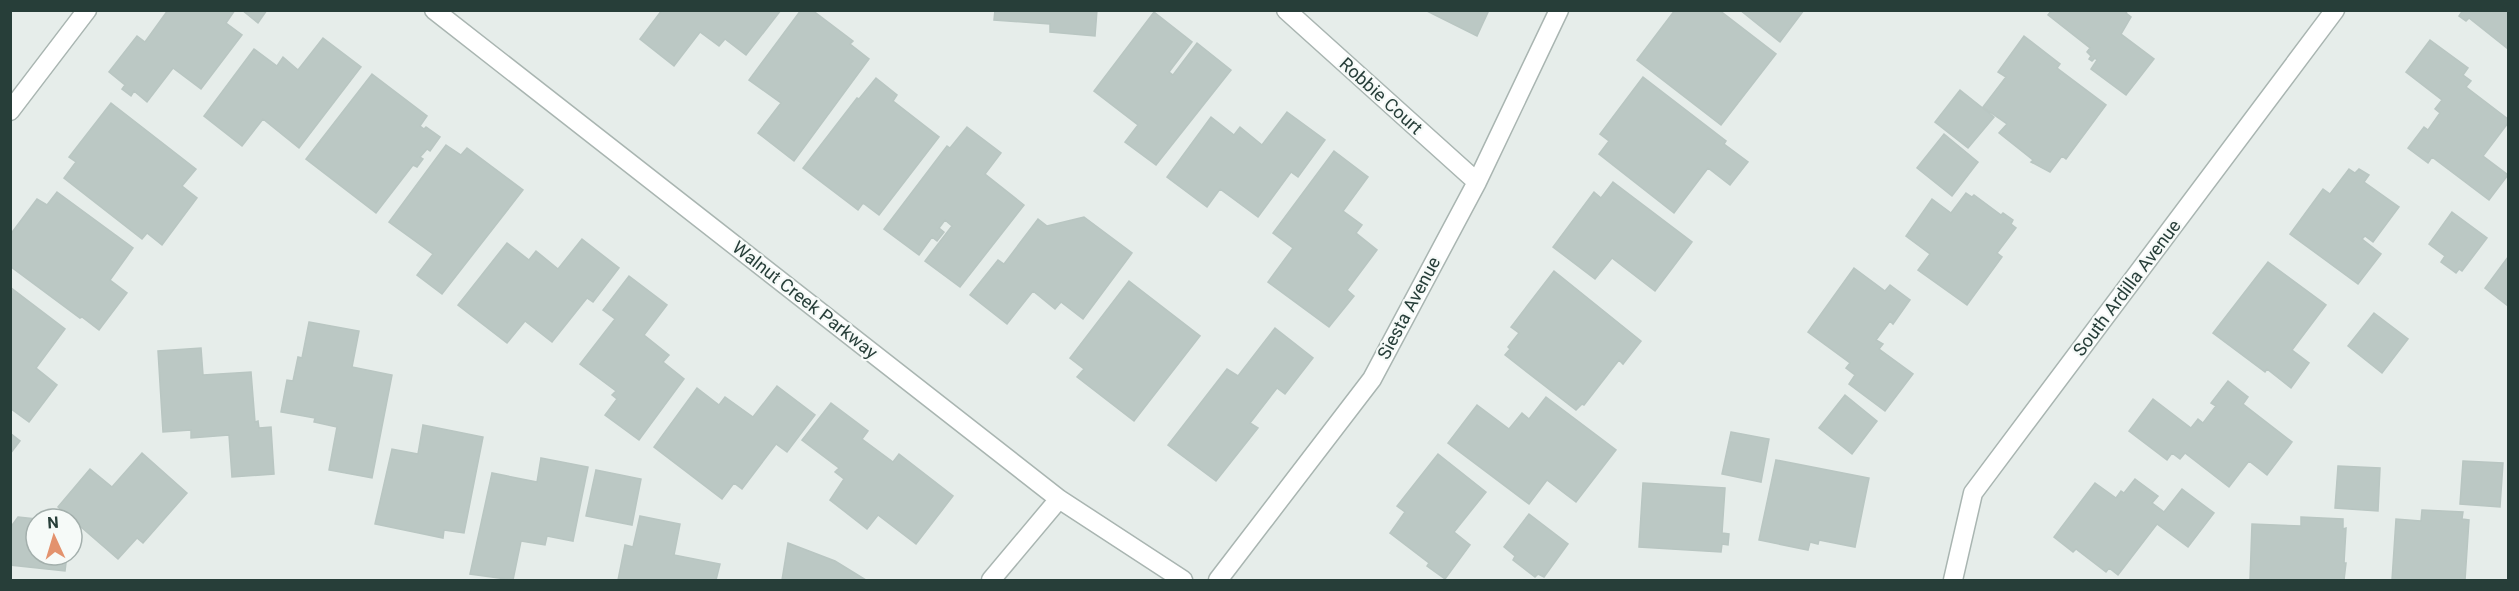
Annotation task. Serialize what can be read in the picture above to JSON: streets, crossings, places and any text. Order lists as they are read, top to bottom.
{
  "streets": {
    "street": [
      "Robbie Court",
      "South Ardilla Avenue",
      "Walnut Creek Parkway",
      "Siesta Avenue"
    ]
  },
  "crossings": [
    ["Robbie Court", "Siesta Avenue"]
  ],
  "north": "top"
}
